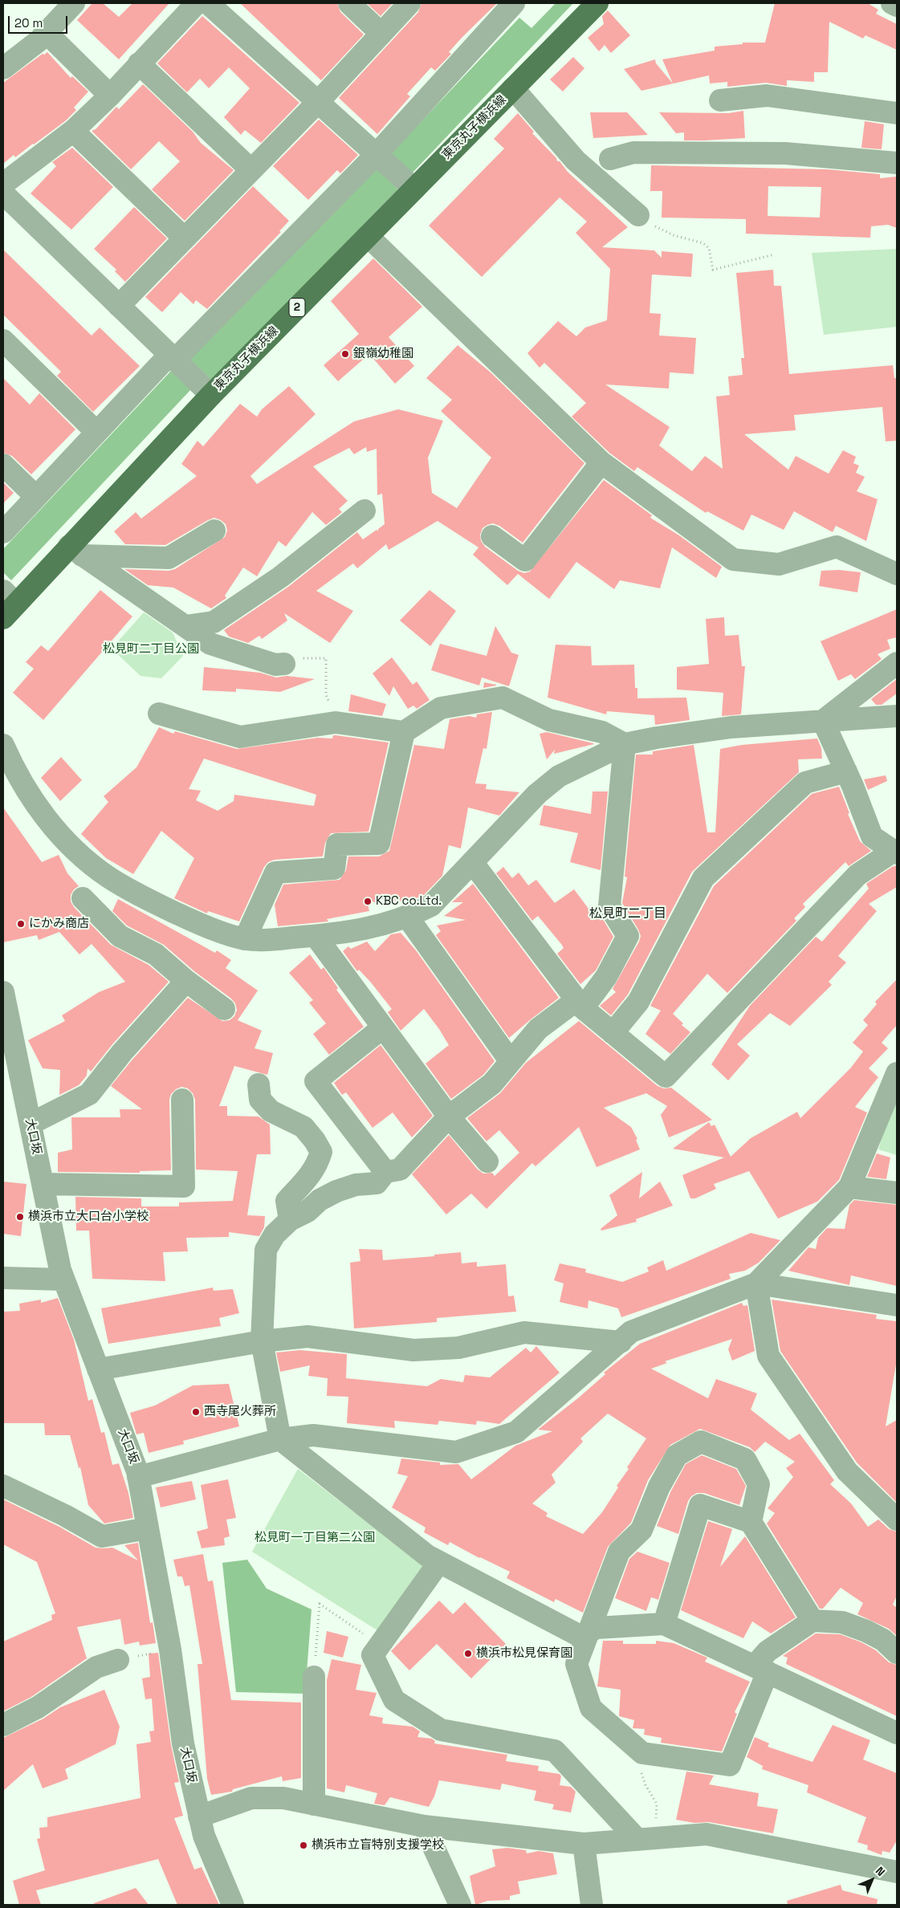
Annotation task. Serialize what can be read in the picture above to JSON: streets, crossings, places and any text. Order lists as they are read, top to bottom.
{
  "streets": {
    "main road": ["東京丸子横浜線", "2"],
    "street": ["大口坂"]
  },
  "districts": ["松見町二丁目"],
  "parks": ["松見町二丁目公園", "松見町一丁目第二公園"],
  "places": [
    "銀嶺幼稚園",
    "KBC co.Ltd.",
    "にかみ商店",
    "横浜市立大口台小学校",
    "西寺尾火葬所",
    "横浜市松見保育園",
    "横浜市立盲特別支援学校"
  ],
  "scale_bar": "20 m",
  "north": "top right"
}
